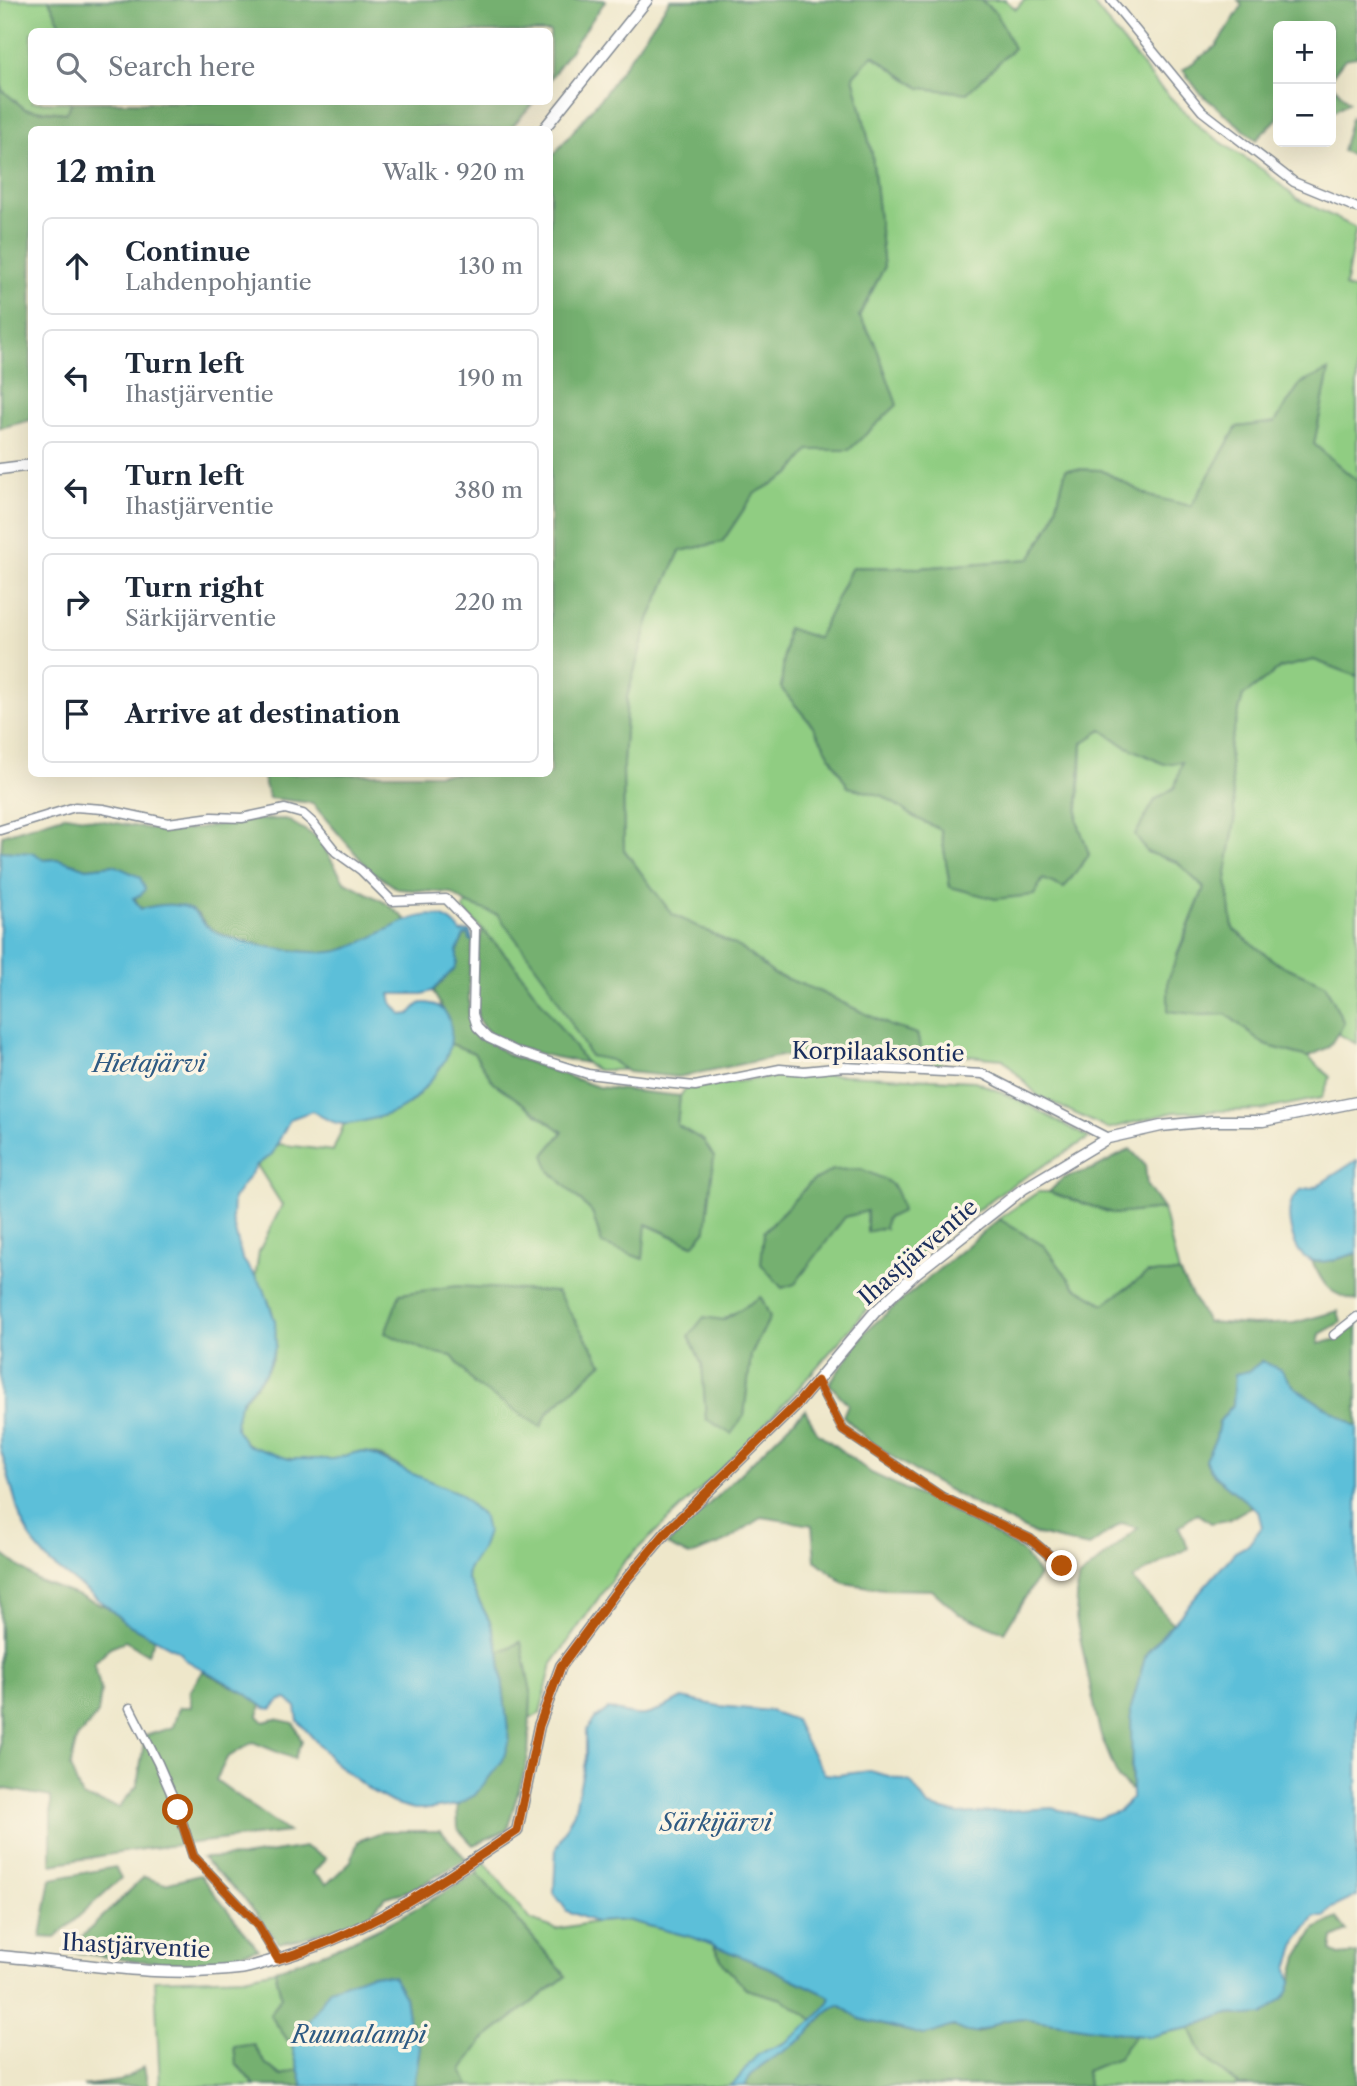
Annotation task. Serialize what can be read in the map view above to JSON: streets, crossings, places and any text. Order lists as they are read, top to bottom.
{
  "streets": {
    "street": ["Korpilaaksontie", "Ihastjärventie"]
  },
  "crossings": [
    ["Korpilaaksontie", "Ihastjärventie"]
  ],
  "water": ["Hietajärvi", "Särkijärvi", "Ruunalampi"],
  "page": {
    "map_buttons": ["+", "−"],
    "search": "Search here",
    "heading": ["12 min", "Walk · 920 m"],
    "list": [
      ["Continue", "Lahdenpohjantie", "130 m"],
      ["Turn left", "Ihastjärventie", "190 m"],
      ["Turn left", "Ihastjärventie", "380 m"],
      ["Turn right", "Särkijärventie", "220 m"],
      "Arrive at destination"
    ]
  }
}
